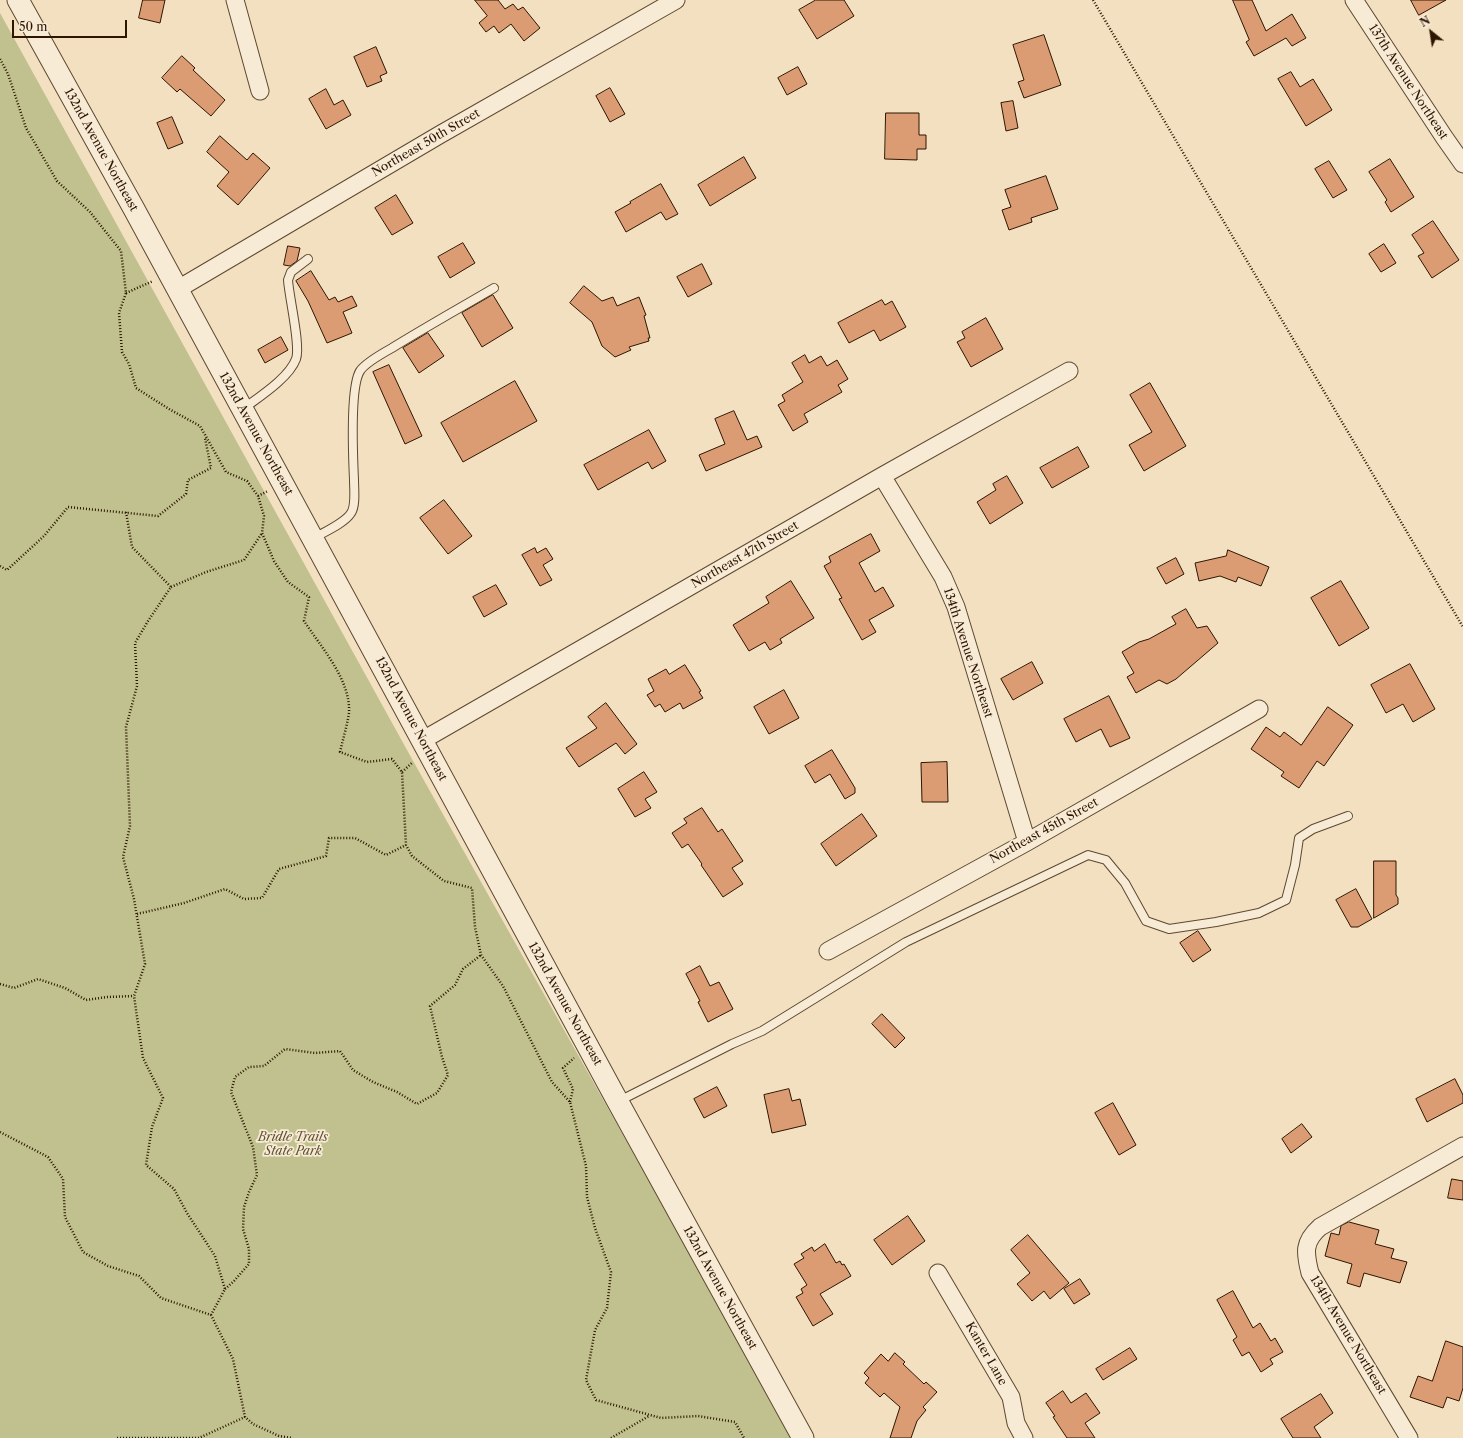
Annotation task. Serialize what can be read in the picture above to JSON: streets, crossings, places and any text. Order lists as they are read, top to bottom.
{
  "streets": {
    "street": [
      "137th Avenue Northeast",
      "Northeast 50th Street",
      "132nd Avenue Northeast",
      "Northeast 47th Street",
      "134th Avenue Northeast",
      "Northeast 45th Street",
      "Kanter Lane"
    ]
  },
  "crossings": [
    ["Northeast 50th Street", "132nd Avenue Northeast"],
    ["132nd Avenue Northeast", "Northeast 47th Street"],
    ["Northeast 47th Street", "134th Avenue Northeast"],
    ["134th Avenue Northeast", "Northeast 45th Street"]
  ],
  "parks": ["Bridle Trails State Park"],
  "scale_bar": "50 m",
  "north": "top left"
}
